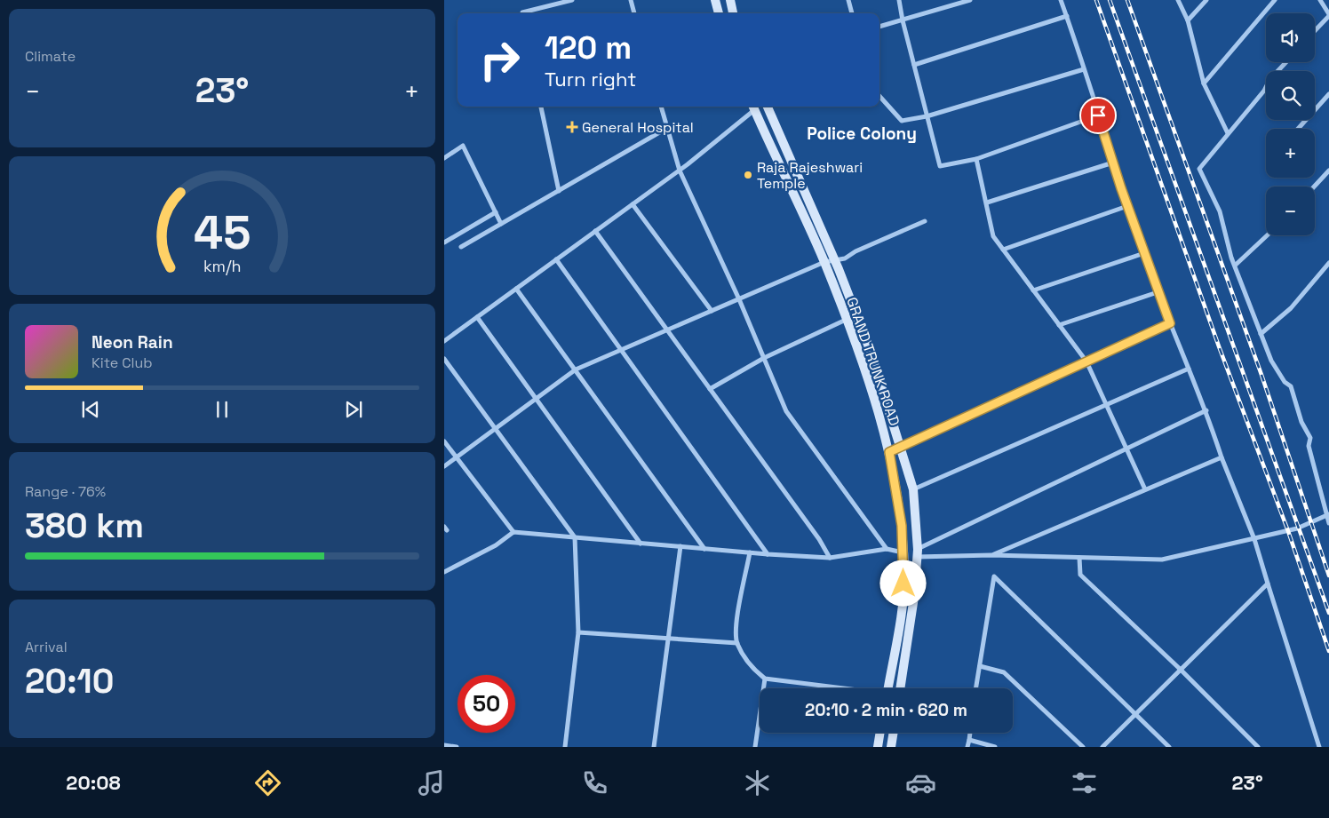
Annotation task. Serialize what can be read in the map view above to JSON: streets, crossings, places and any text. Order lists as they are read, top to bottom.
{
  "streets": {
    "main road": ["GRAND TRUNK ROAD"]
  },
  "districts": ["Police Colony"],
  "places": {
    "health": ["General Hospital"],
    "other": ["Raja Rajeshwari Temple"]
  },
  "page": {
    "tile": [
      "Climate",
      ["Range · 76%", "380 km"],
      ["Arrival", "20:10"]
    ],
    "map_buttons": ["+", "−"],
    "turn": ["120 m", "Turn right"],
    "heat": ["−", "23°", "+"],
    "song": ["Neon Rain", "Kite Club"],
    "limit": "50",
    "trip": "20:10 · 2 min · 620 m",
    "tabs": ["20:08", "23°"],
    "gauge": ["45", "km/h"]
  }
}
